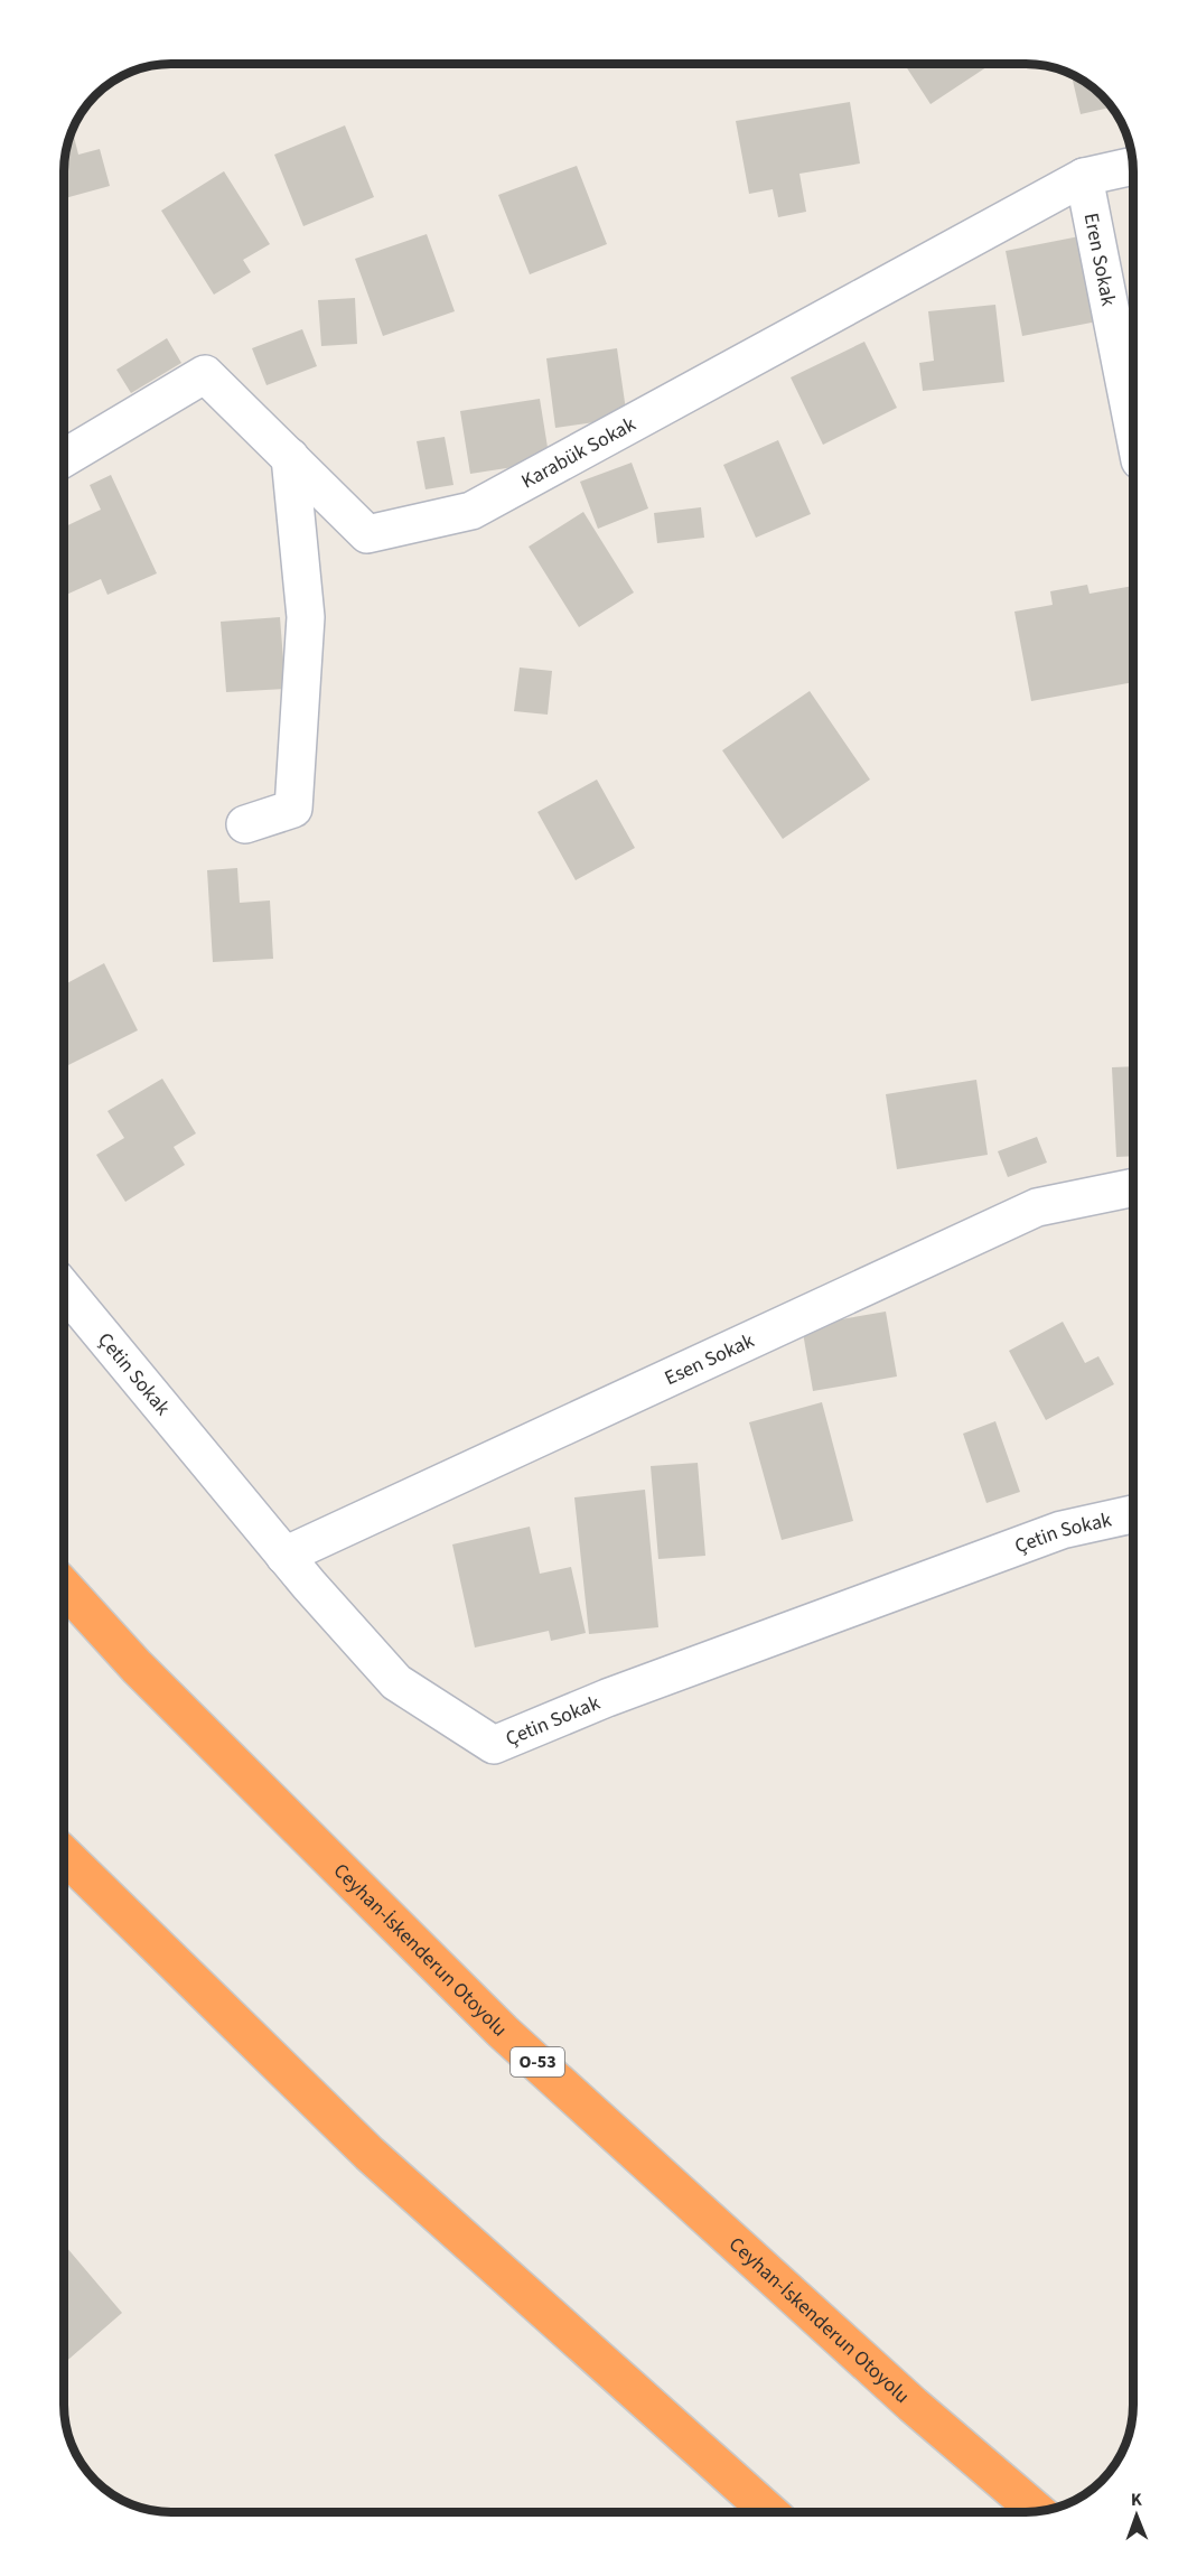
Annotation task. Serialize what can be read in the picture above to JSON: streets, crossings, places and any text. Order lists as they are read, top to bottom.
{
  "streets": {
    "highway": ["Ceyhan-İskenderun Otoyolu", "O-53"],
    "street": [
      "Eren Sokak",
      "Karabük Sokak",
      "Esen Sokak",
      "Çetin Sokak"
    ]
  },
  "crossings": [
    ["Eren Sokak", "Karabük Sokak"],
    ["Esen Sokak", "Çetin Sokak"]
  ],
  "north": "top"
}
